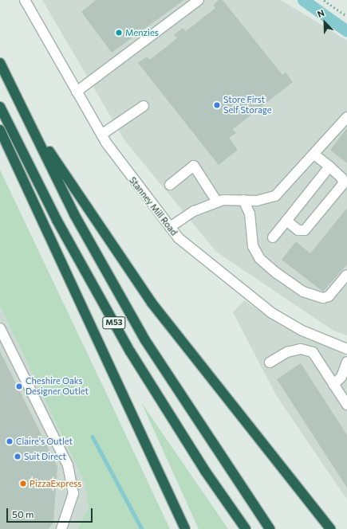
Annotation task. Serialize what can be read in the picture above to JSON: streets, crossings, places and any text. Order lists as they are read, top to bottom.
{
  "streets": {
    "highway": ["M53"],
    "street": ["Stanney Mill Road"]
  },
  "places": [
    "Menzies",
    "Store First Self Storage",
    "Cheshire Oaks Designer Outlet",
    "Claire's Outlet",
    "Suit Direct",
    "PizzaExpress"
  ],
  "scale_bar": "50 m",
  "north": "top left"
}
